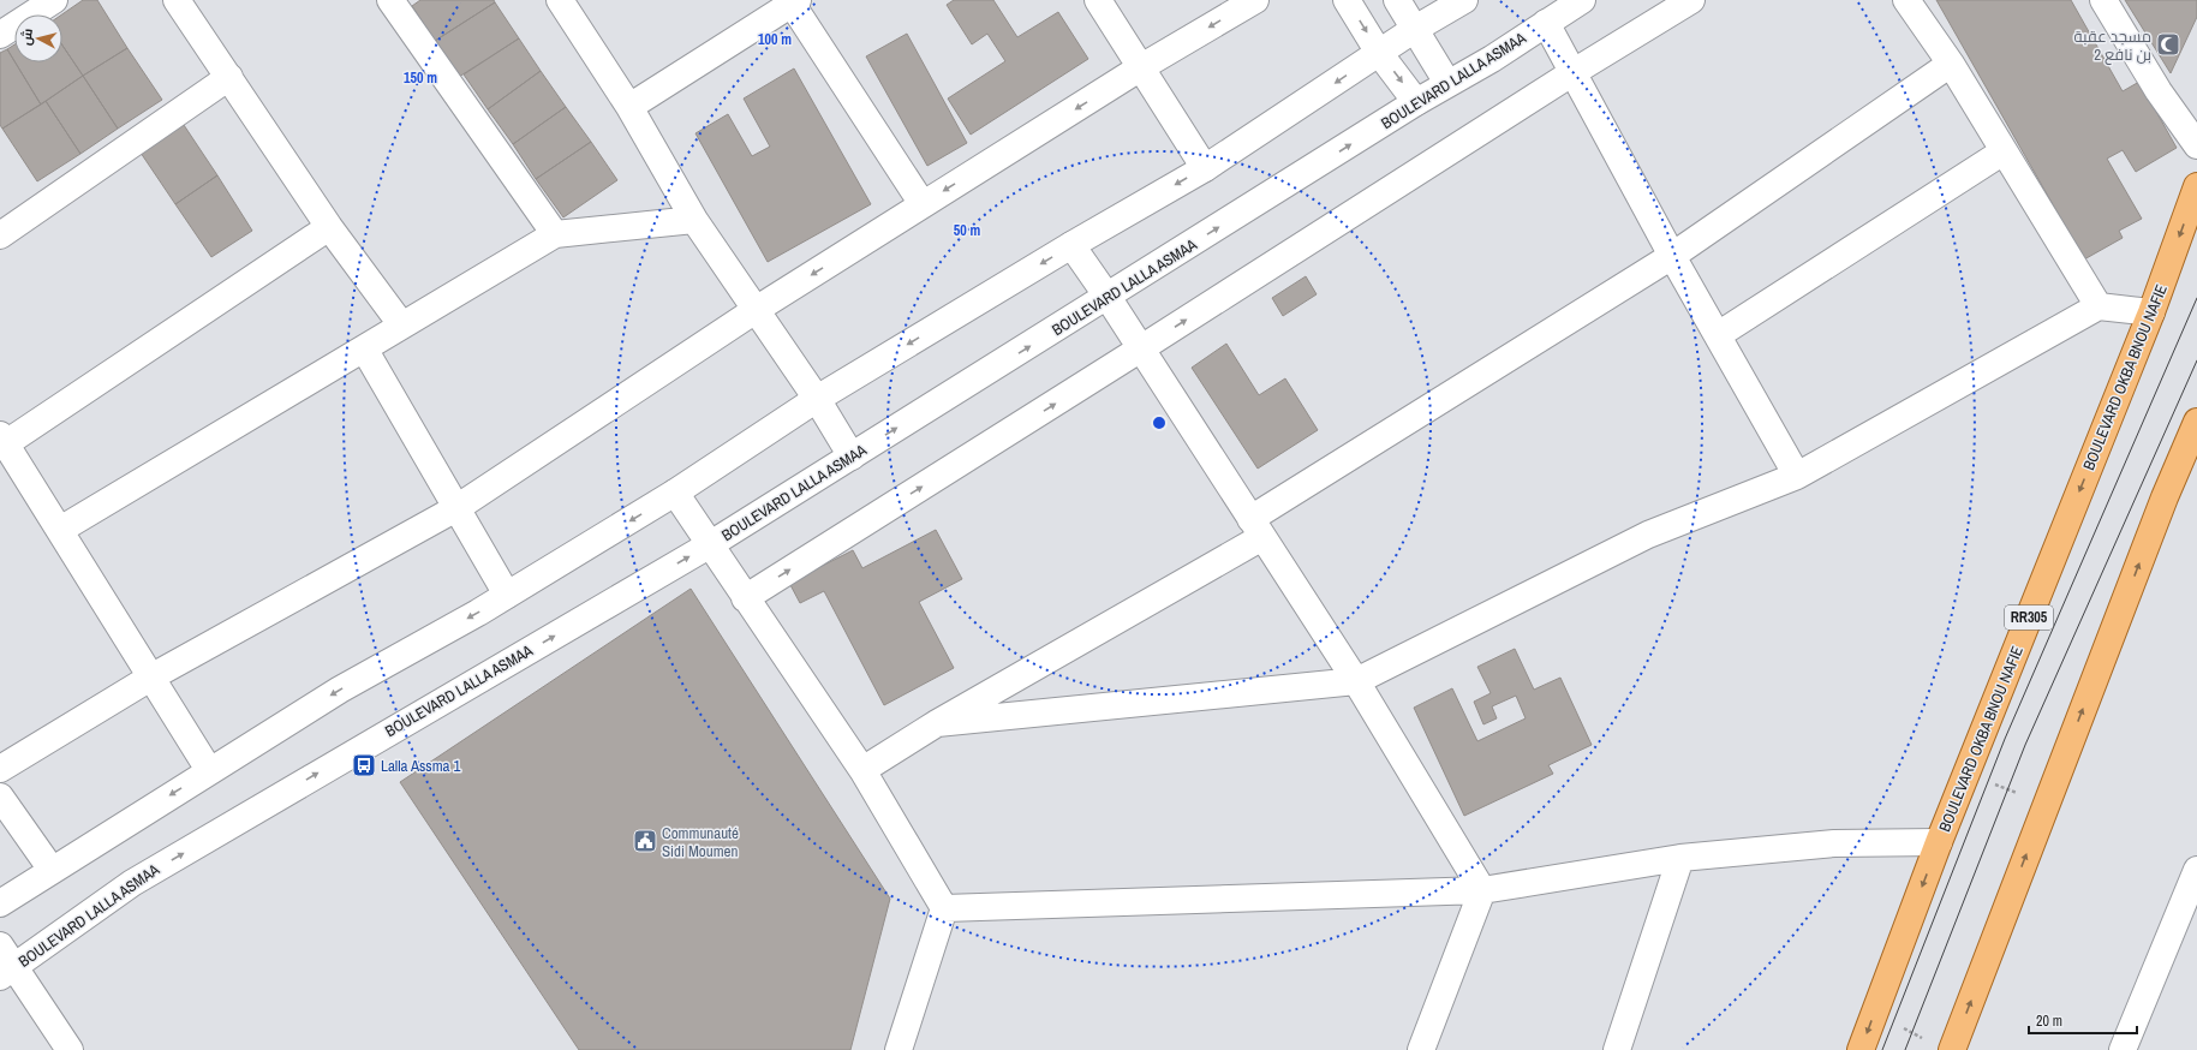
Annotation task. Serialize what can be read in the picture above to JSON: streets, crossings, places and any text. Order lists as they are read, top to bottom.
{
  "streets": {
    "main road": ["BOULEVARD OKBA BNOU NAFIE", "RR305"],
    "street": ["BOULEVARD LALLA ASMAA"]
  },
  "places": {
    "mosque": ["مسجد عقبة بن نافع 2"],
    "bus stop": ["Lalla Assma 1"],
    "public building": ["Communauté Sidi Moumen"]
  },
  "scale_bar": "20 m",
  "north": "left",
  "rings": ["100 m", "150 m", "50 m"]
}
